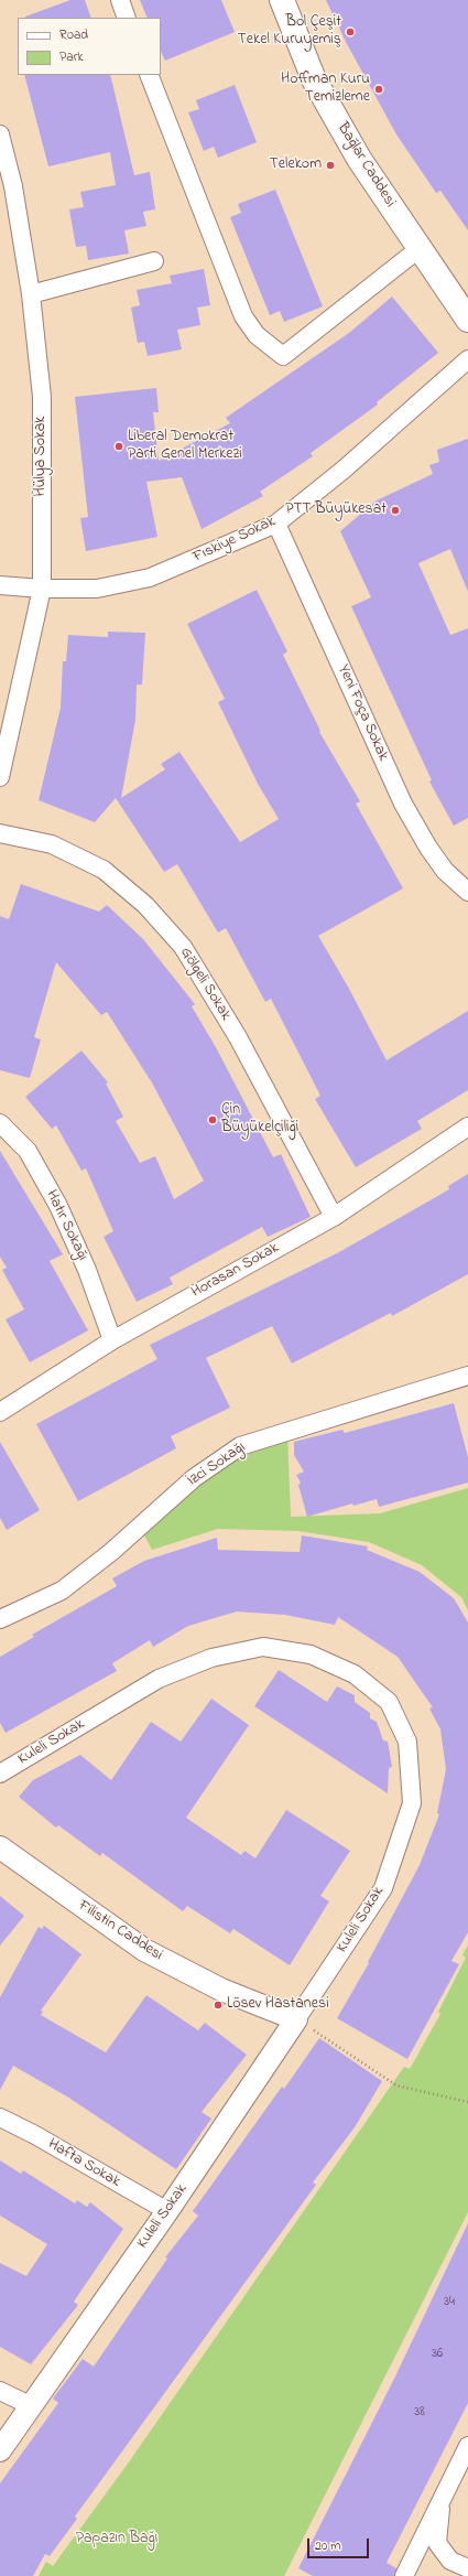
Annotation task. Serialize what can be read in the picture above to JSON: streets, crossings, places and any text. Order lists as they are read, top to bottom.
{
  "streets": {
    "main road": ["Bağlar Caddesi"],
    "street": [
      "Hülya Sokak",
      "Fıskiye Sokak",
      "Yeni Foça Sokak",
      "Gölgeli Sokak",
      "Hatır Sokağı",
      "Horasan Sokak",
      "İzci Sokağı",
      "Kuleli Sokak",
      "Filistin Caddesi",
      "Hafta Sokak"
    ]
  },
  "crossings": [
    ["Hülya Sokak", "Fıskiye Sokak"],
    ["Fıskiye Sokak", "Yeni Foça Sokak"],
    ["Gölgeli Sokak", "Horasan Sokak"],
    ["Hatır Sokağı", "Horasan Sokak"],
    ["Kuleli Sokak", "Filistin Caddesi"],
    ["Kuleli Sokak", "Hafta Sokak"]
  ],
  "parks": ["Papazın Bağı"],
  "places": [
    "Bol Çeşit Tekel Kuruyemiş",
    "Hoffman Kuru Temizleme",
    "Telekom",
    "Liberal Demokrat Parti Genel Merkezi",
    "PTT Büyükesat",
    "Çin Büyükelçiliği",
    "Lösev Hastanesi"
  ],
  "house_numbers": ["34", "36", "38"],
  "legend": ["Road", "Park"],
  "scale_bar": "20 m"
}
